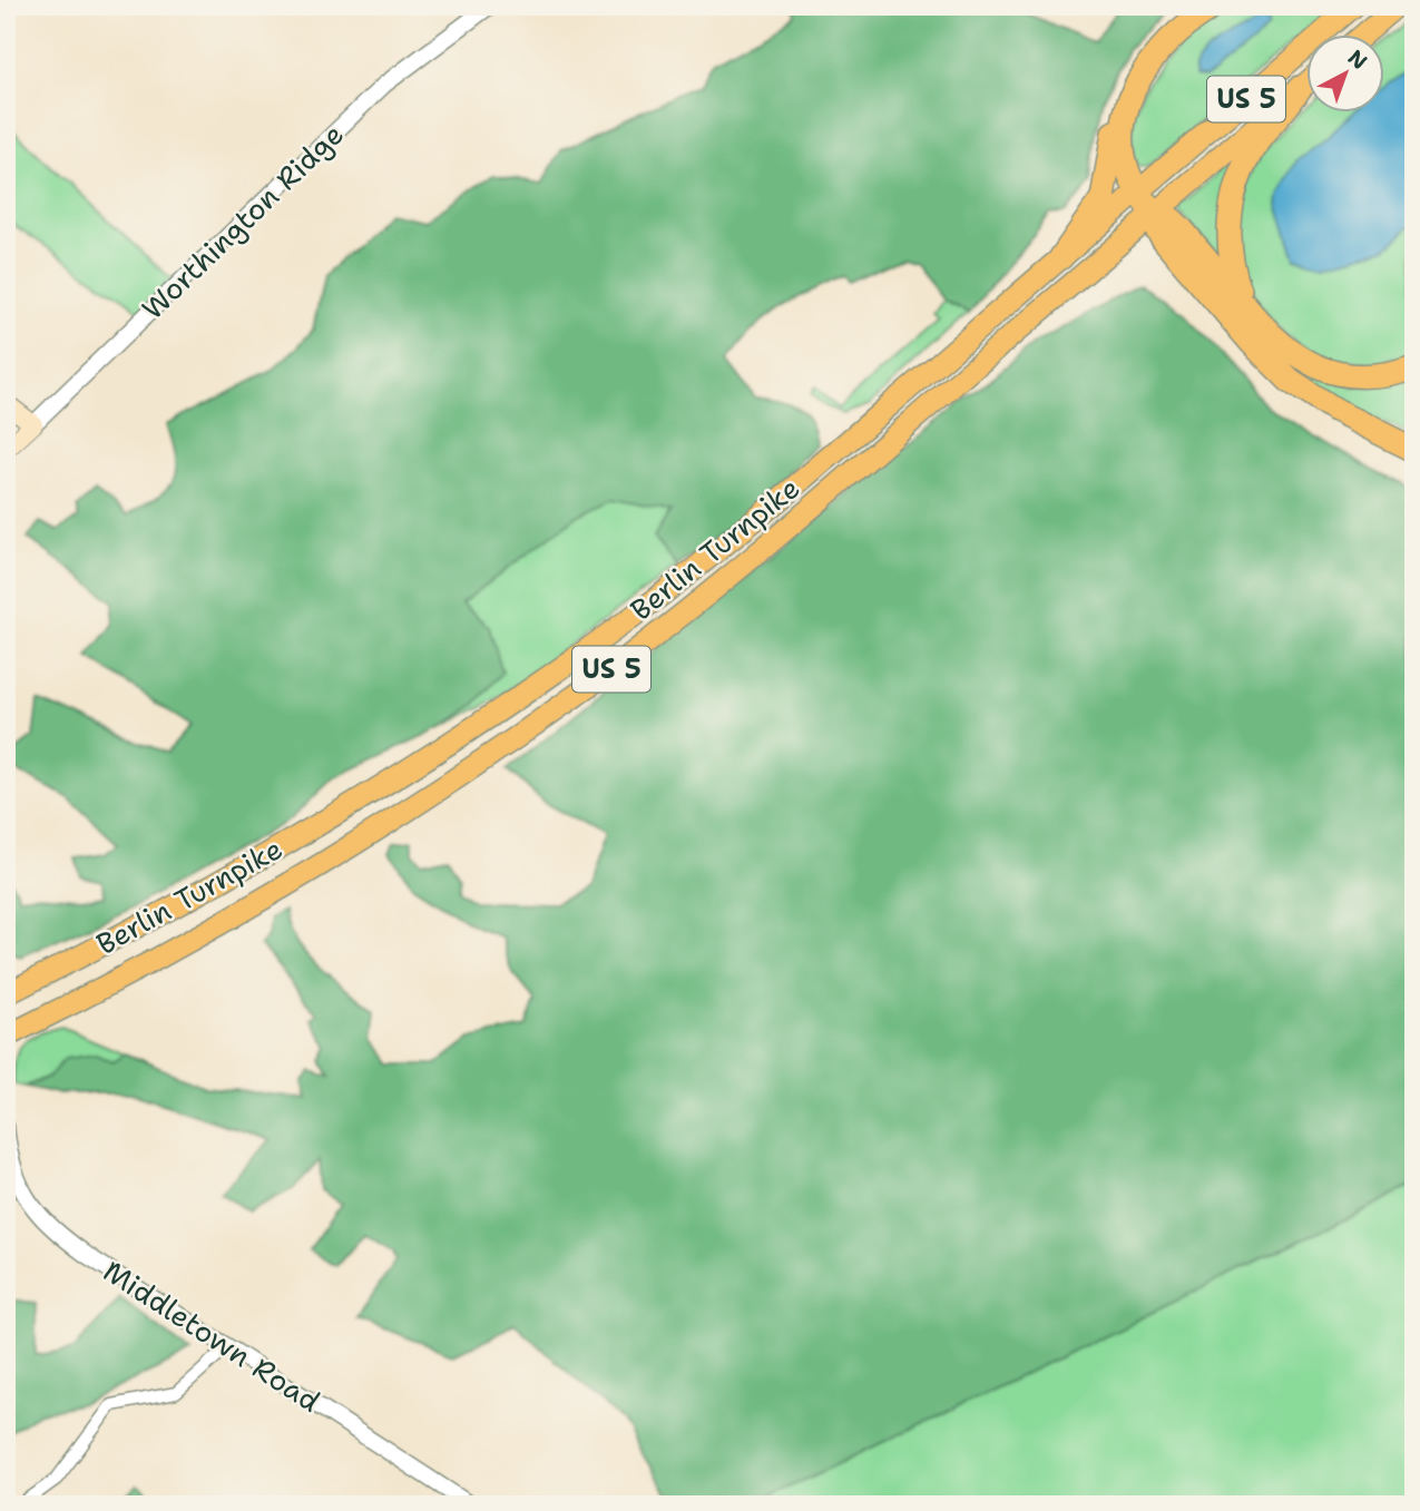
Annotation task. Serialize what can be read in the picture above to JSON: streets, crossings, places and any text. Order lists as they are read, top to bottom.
{
  "streets": {
    "highway": ["US 5", "Berlin Turnpike"],
    "main road": ["Worthington Ridge"],
    "street": ["Middletown Road"]
  },
  "north": "top right"
}
